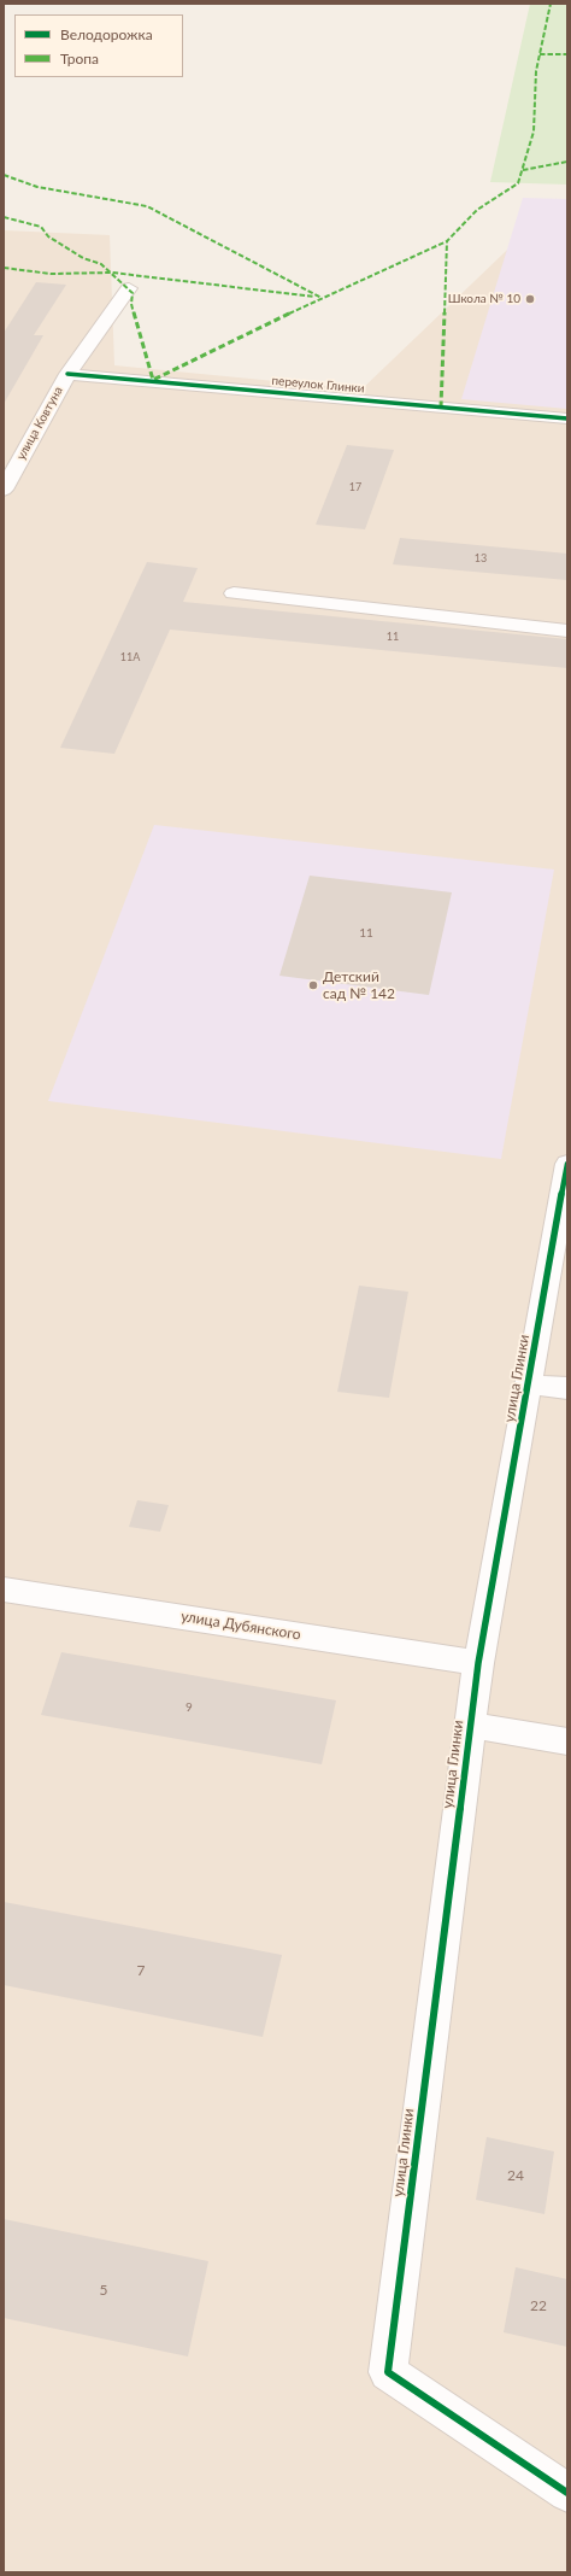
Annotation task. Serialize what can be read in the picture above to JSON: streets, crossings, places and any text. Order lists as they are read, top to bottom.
{
  "streets": {
    "street": [
      "переулок Глинки",
      "улица Ковтуна",
      "улица Глинки",
      "улица Дубянского"
    ]
  },
  "crossings": [
    ["переулок Глинки", "улица Ковтуна"],
    ["улица Глинки", "улица Дубянского"]
  ],
  "places": ["Школа № 10", "Детский сад № 142"],
  "house_numbers": [
    "17",
    "13",
    "11",
    "11А",
    "11",
    "9",
    "7",
    "24",
    "5",
    "22"
  ],
  "legend": ["Велодорожка", "Тропа"]
}
